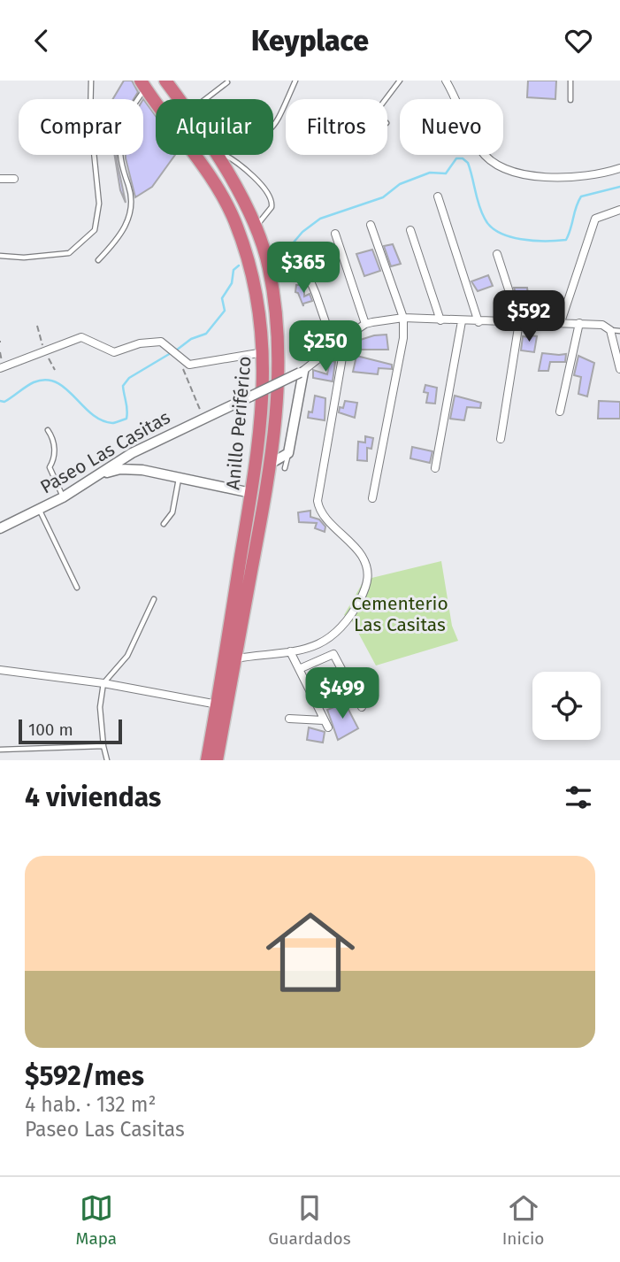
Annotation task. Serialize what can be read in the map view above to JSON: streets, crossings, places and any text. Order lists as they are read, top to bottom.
{
  "streets": {
    "highway": ["Anillo Periférico"],
    "street": ["Paseo Las Casitas"]
  },
  "parks": ["Cementerio Las Casitas"],
  "scale_bar": "100 m",
  "page": {
    "header": "Keyplace",
    "chip": [
      "Comprar",
      "Alquilar",
      "Filtros",
      "Nuevo"
    ],
    "price": [
      "$365",
      "$592",
      "$250",
      "$499"
    ],
    "scale": "100 m",
    "heading": "4 viviendas",
    "list": [
      {
        "name": "$592/mes",
        "note": "4 hab. · 132 m² · Paseo Las Casitas"
      }
    ],
    "tabs": ["Mapa", "Guardados", "Inicio"]
  }
}
